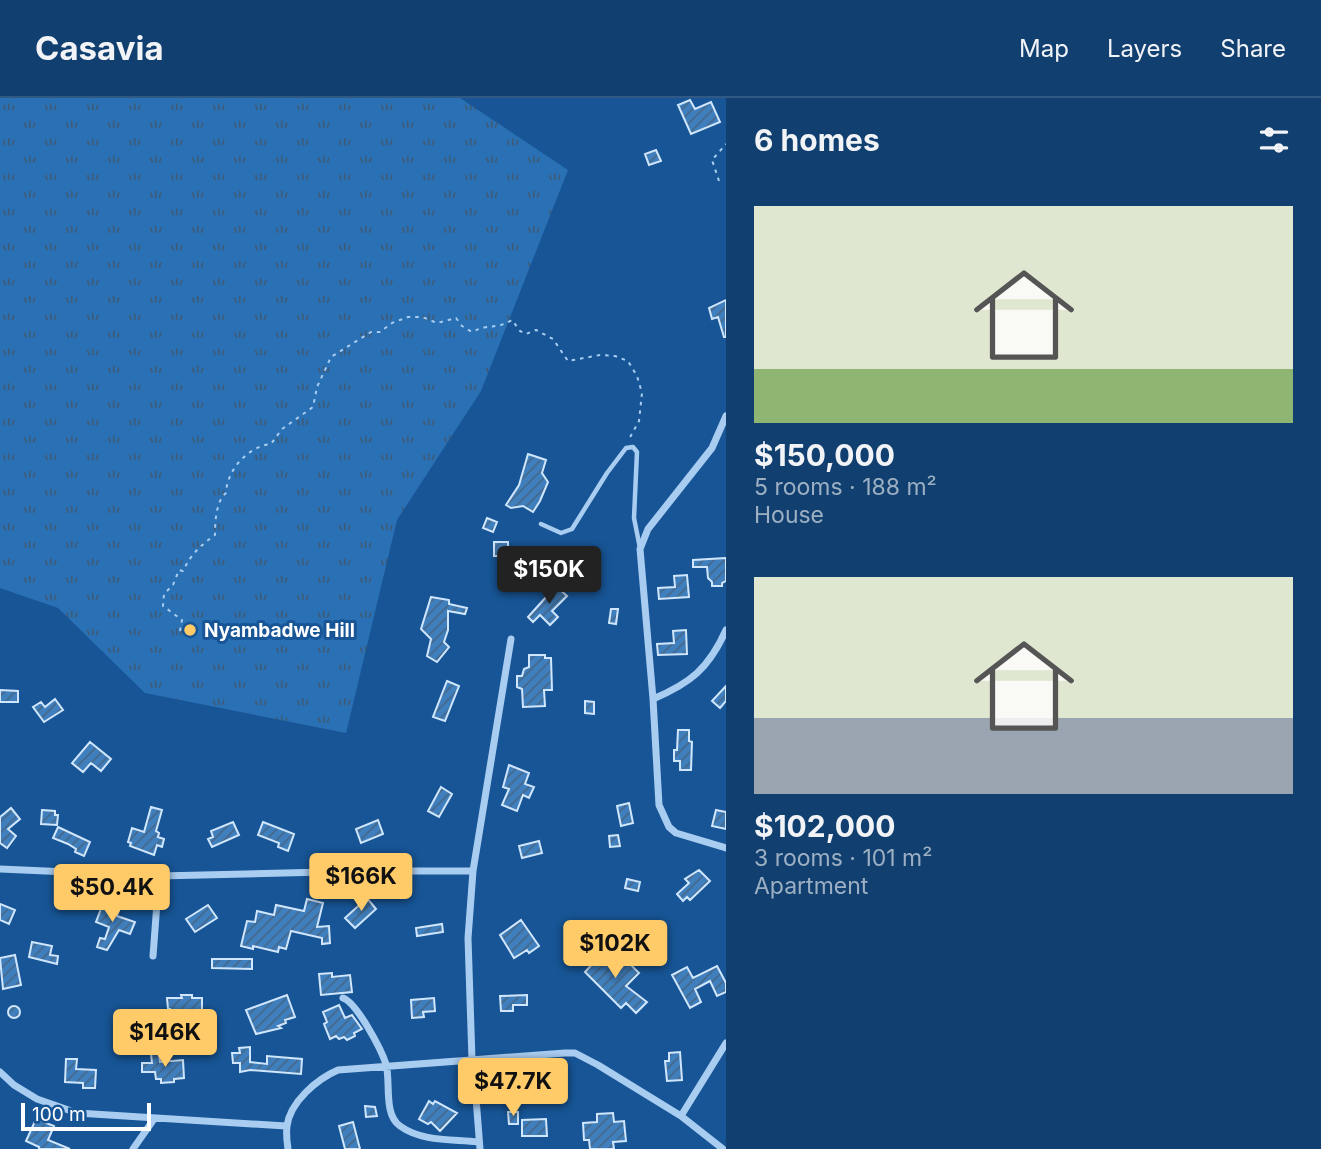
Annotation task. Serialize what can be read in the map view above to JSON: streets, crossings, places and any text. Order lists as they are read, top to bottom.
{
  "places": ["Nyambadwe Hill"],
  "scale_bar": "100 m",
  "page": {
    "header": "Casavia",
    "nav": ["Map", "Layers", "Share"],
    "heading": "6 homes",
    "list": [
      {
        "name": "$150,000",
        "note": "5 rooms · 188 m² · House"
      },
      {
        "name": "$102,000",
        "note": "3 rooms · 101 m² · Apartment"
      }
    ],
    "price": [
      "$150K",
      "$166K",
      "$50.4K",
      "$102K",
      "$146K",
      "$47.7K"
    ],
    "scale": "100 m"
  }
}
